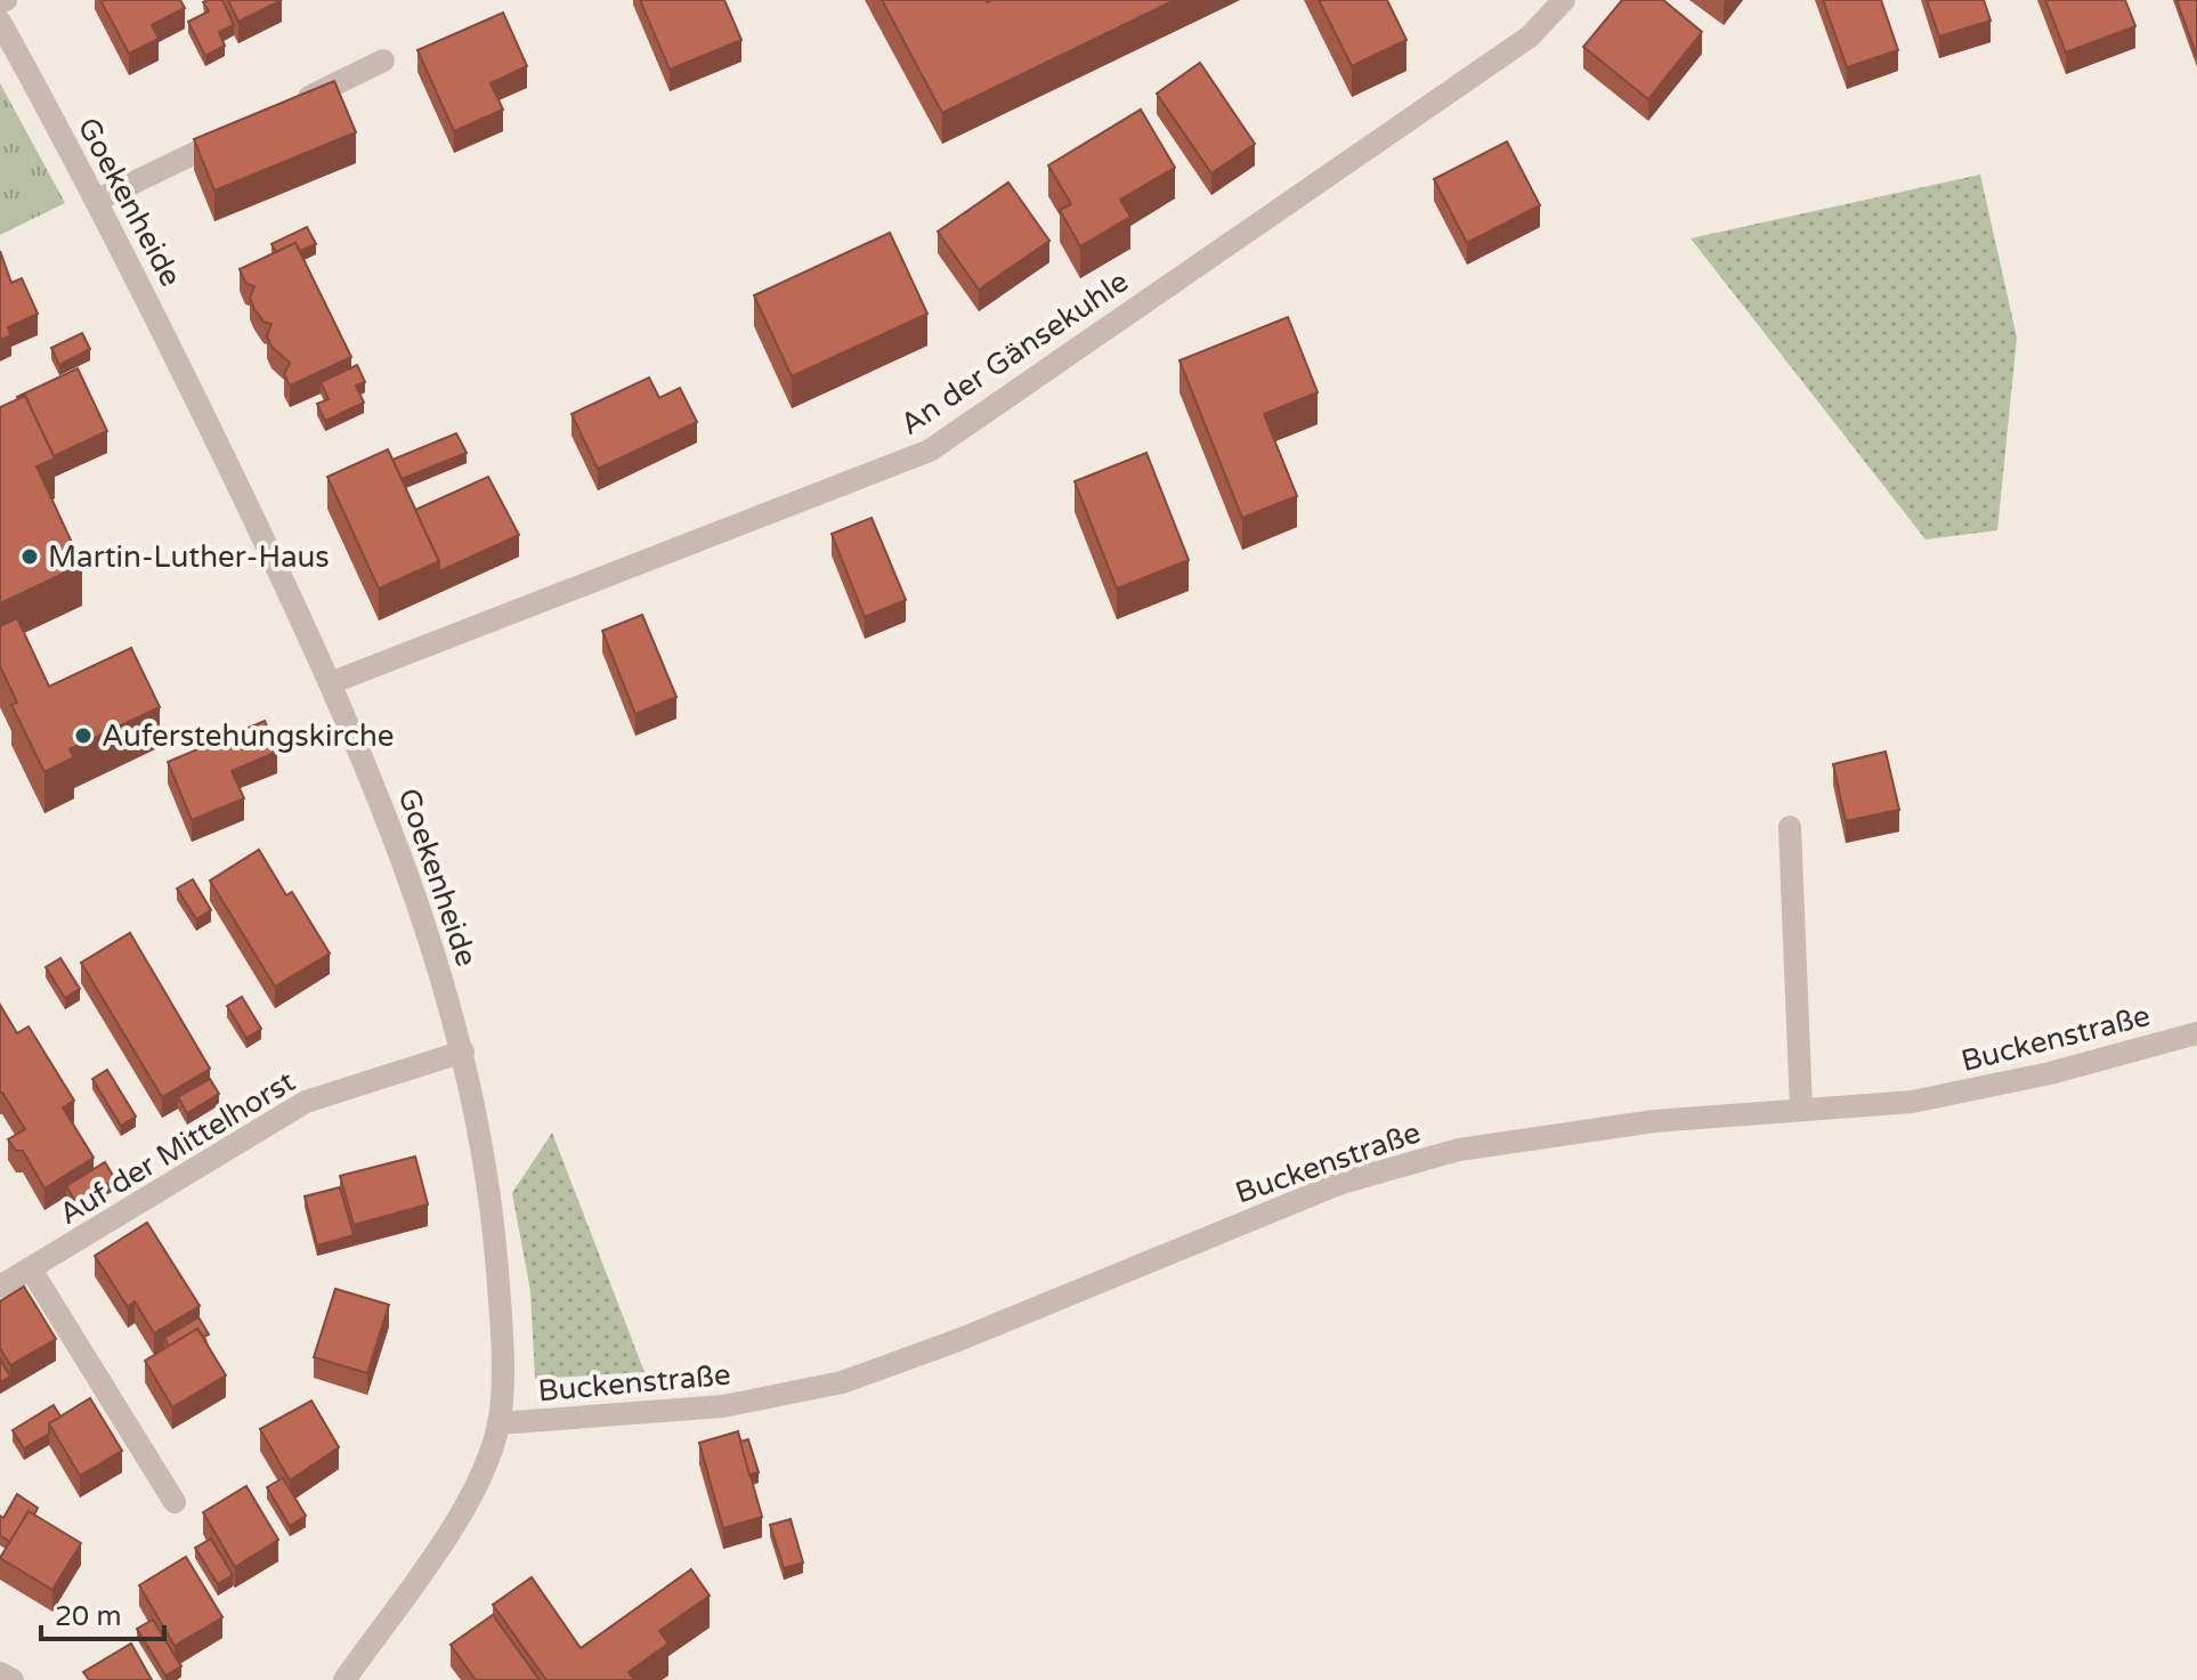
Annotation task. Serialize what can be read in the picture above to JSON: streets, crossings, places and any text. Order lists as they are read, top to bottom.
{
  "streets": {
    "street": [
      "Goekenheide",
      "An der Gänsekuhle",
      "Buckenstraße",
      "Auf der Mittelhorst"
    ]
  },
  "crossings": [
    ["Goekenheide", "An der Gänsekuhle"],
    ["Goekenheide", "Buckenstraße"],
    ["Goekenheide", "Auf der Mittelhorst"]
  ],
  "places": ["Martin-Luther-Haus", "Auferstehungskirche"],
  "scale_bar": "20 m"
}
